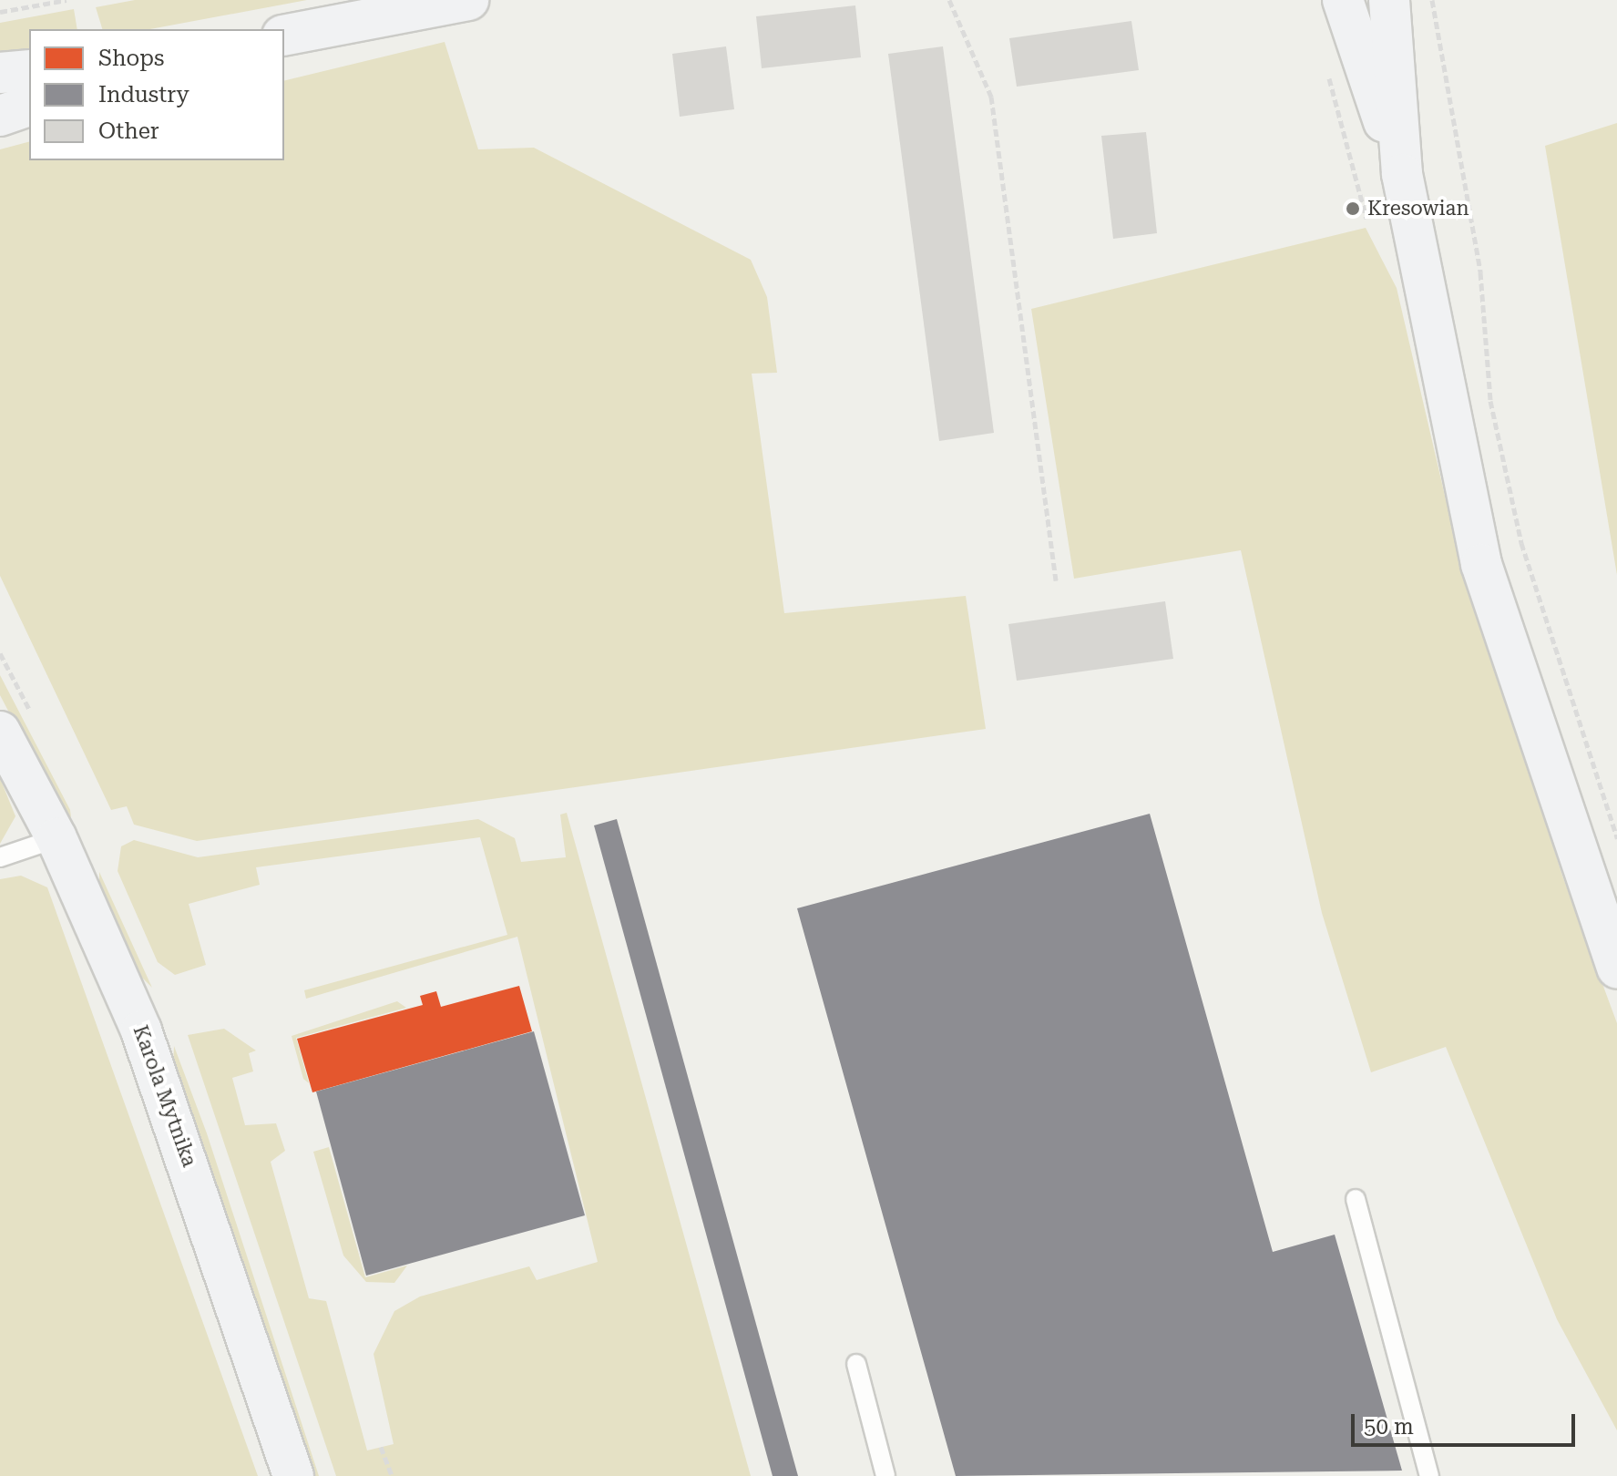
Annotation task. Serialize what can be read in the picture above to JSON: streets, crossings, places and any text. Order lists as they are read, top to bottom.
{
  "streets": {
    "main road": ["Karola Mytnika"]
  },
  "places": ["Kresowian"],
  "legend": ["Shops", "Industry", "Other"],
  "scale_bar": "50 m"
}
